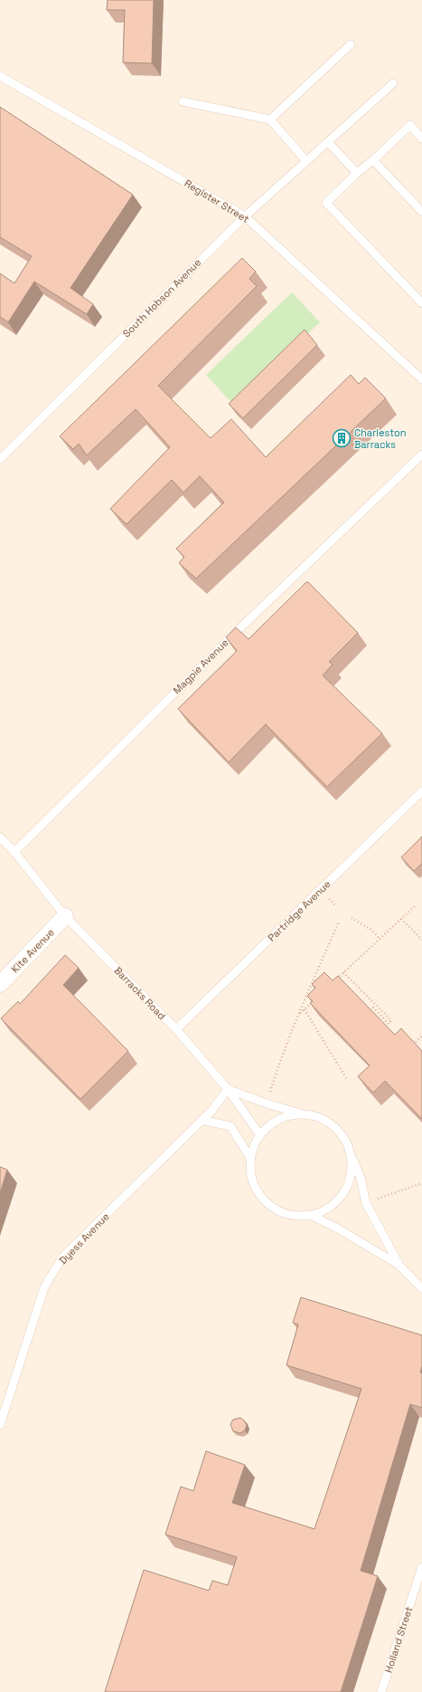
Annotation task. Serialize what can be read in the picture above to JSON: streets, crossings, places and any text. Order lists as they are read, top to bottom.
{
  "streets": {
    "street": ["Kite Avenue"],
    "lane": [
      "Register Street",
      "South Hobson Avenue",
      "Magpie Avenue",
      "Partridge Avenue",
      "Barracks Road",
      "Dyess Avenue",
      "Holland Street"
    ]
  },
  "crossings": [
    ["Register Street", "South Hobson Avenue"],
    ["Magpie Avenue", "Barracks Road"],
    ["Partridge Avenue", "Barracks Road"],
    ["Kite Avenue", "Barracks Road"],
    ["Barracks Road", "Dyess Avenue"]
  ],
  "places": {
    "building": ["Charleston Barracks"]
  }
}
